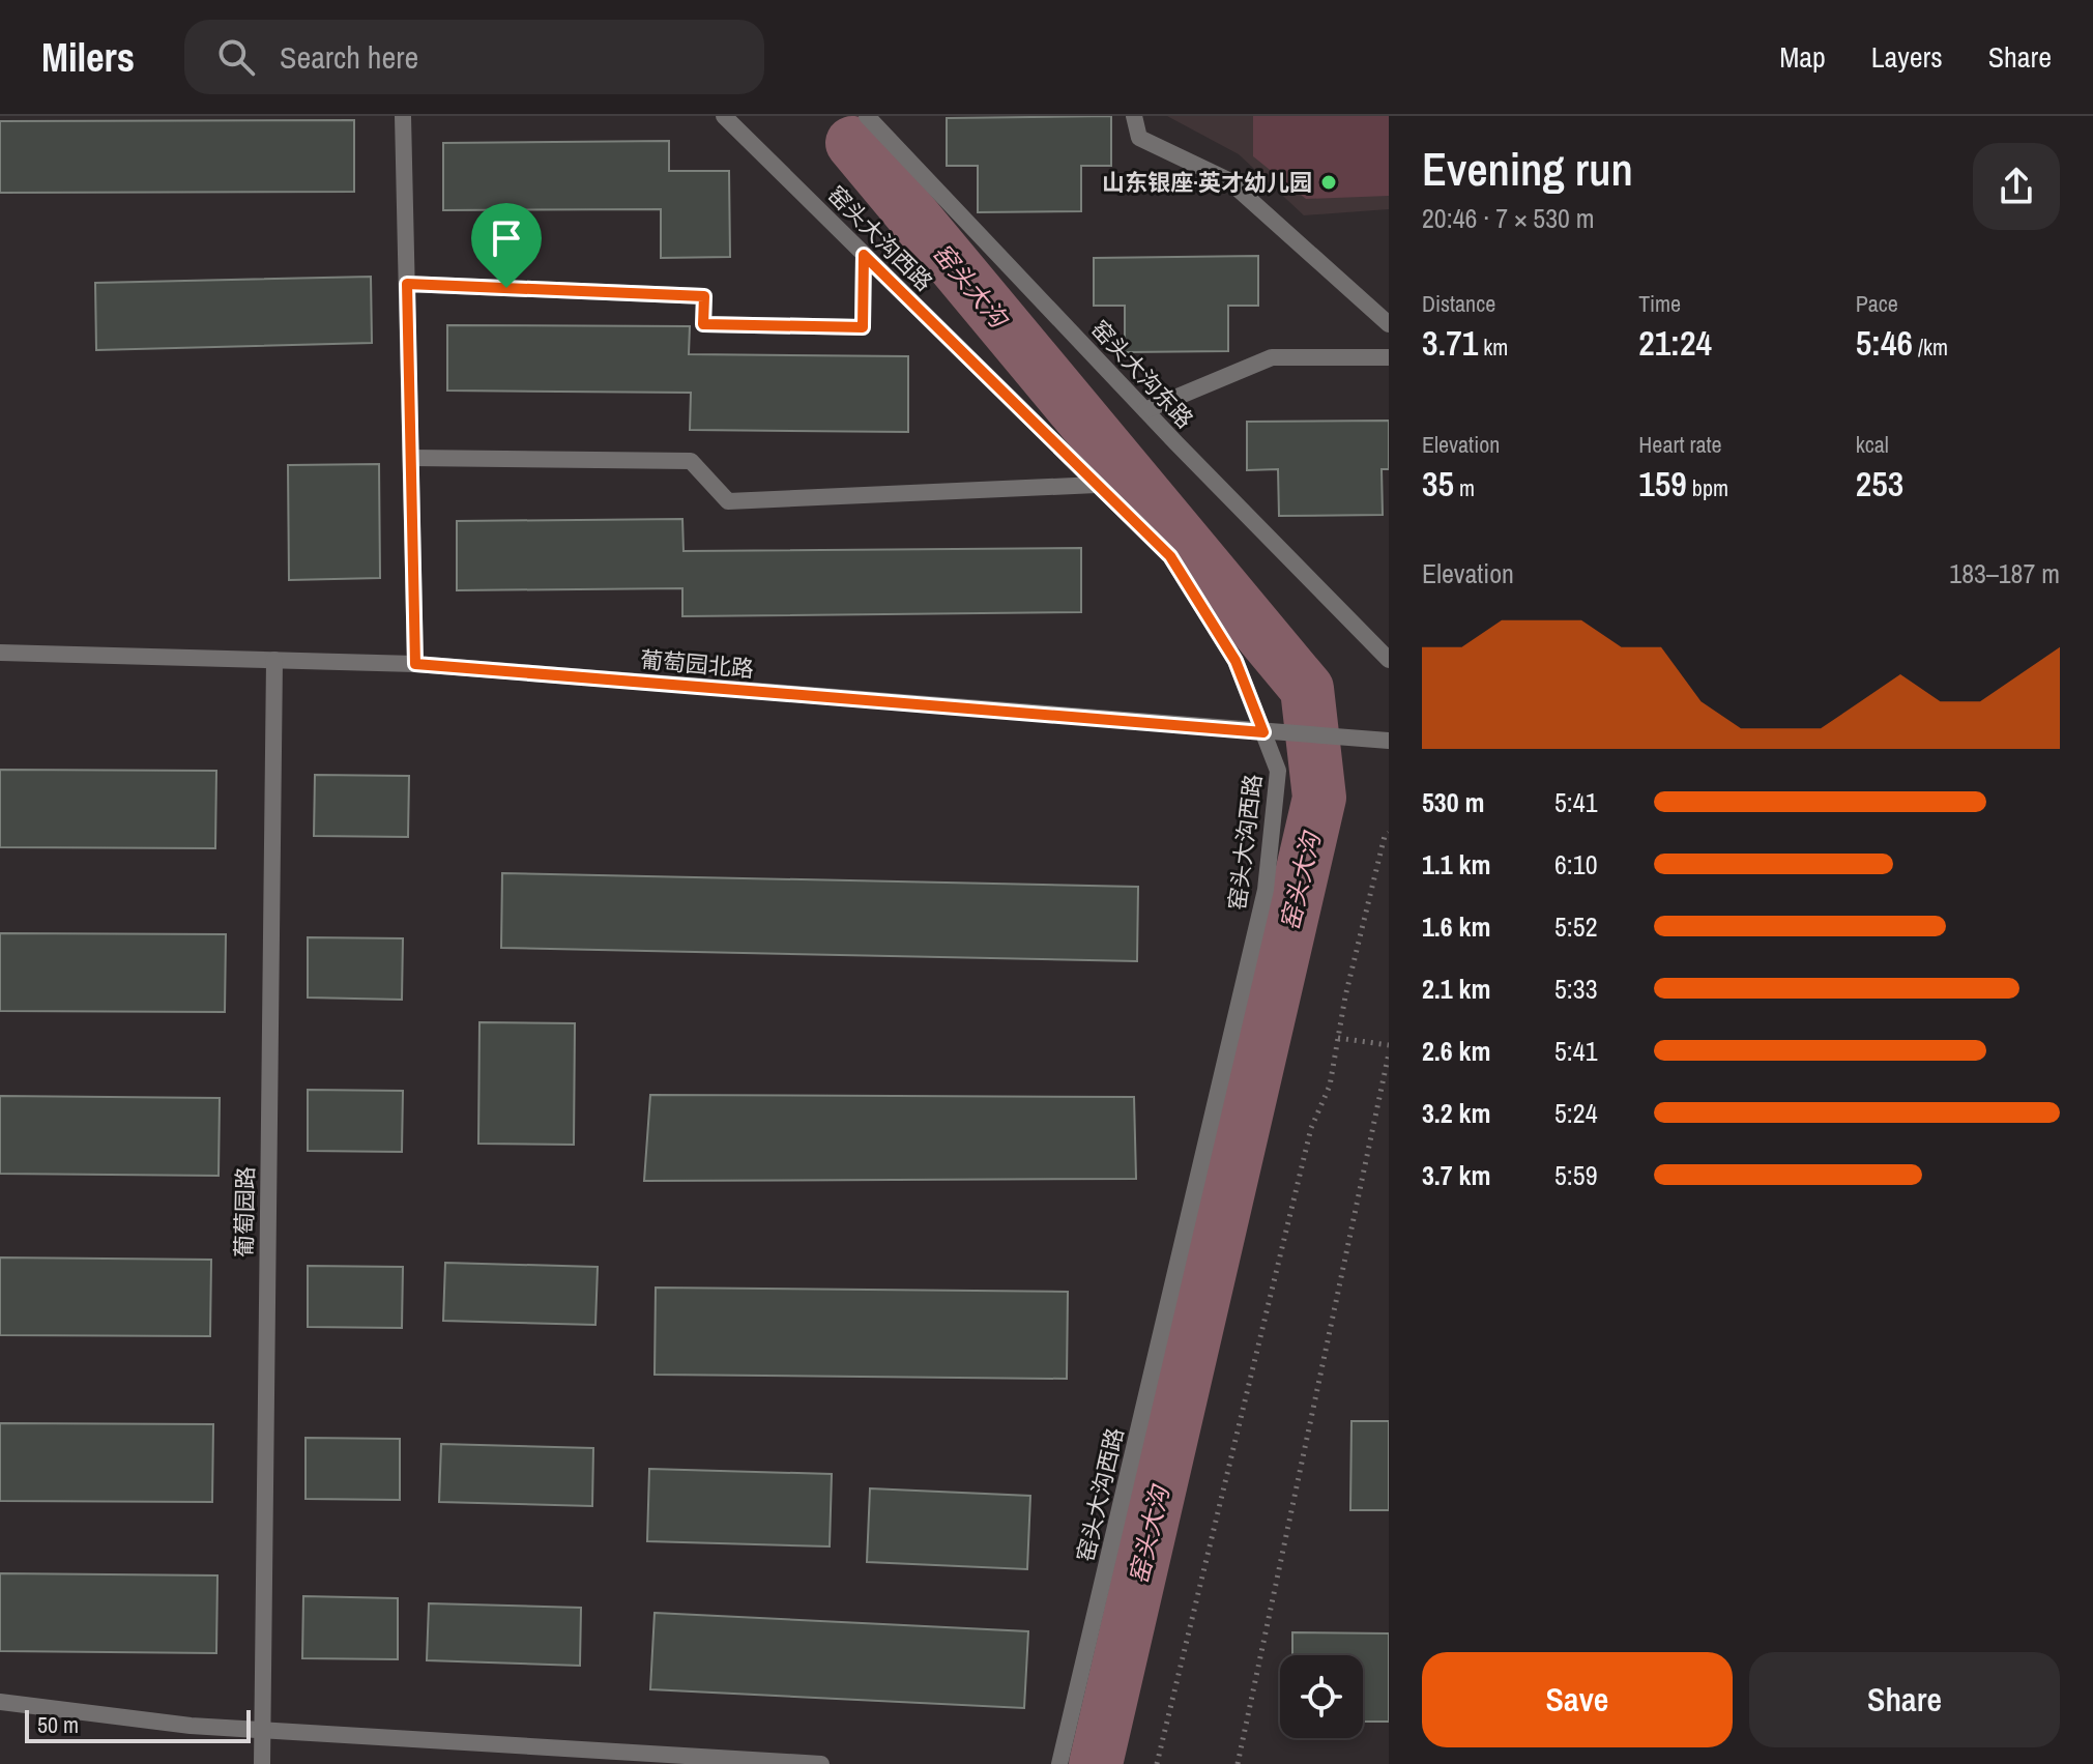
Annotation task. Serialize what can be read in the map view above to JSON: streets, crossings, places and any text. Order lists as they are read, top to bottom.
{
  "streets": {
    "street": [
      "窑头大沟西路",
      "窑头大沟东路",
      "葡萄园北路",
      "葡萄园路"
    ]
  },
  "crossings": [
    ["窑头大沟西路", "葡萄园北路"],
    ["葡萄园北路", "葡萄园路"]
  ],
  "water": ["窑头大沟"],
  "places": ["山东银座·英才幼儿园"],
  "scale_bar": "50 m",
  "page": {
    "header": "Milers",
    "search": "Search here",
    "nav": ["Map", "Layers", "Share"],
    "heading": ["Evening run", "20:46 · 7 × 530 m"],
    "stats": [
      ["Distance", "3.71 km"],
      ["Time", "21:24"],
      ["Pace", "5:46 /km"],
      ["Elevation", "35 m"],
      ["Heart rate", "159 bpm"],
      ["kcal", "253"]
    ],
    "chart": ["Elevation", "183–187 m"],
    "list": [
      {
        "name": "530 m",
        "note": "5:41"
      },
      {
        "name": "1.1 km",
        "note": "6:10"
      },
      {
        "name": "1.6 km",
        "note": "5:52"
      },
      {
        "name": "2.1 km",
        "note": "5:33"
      },
      {
        "name": "2.6 km",
        "note": "5:41"
      },
      {
        "name": "3.2 km",
        "note": "5:24"
      },
      {
        "name": "3.7 km",
        "note": "5:59"
      }
    ],
    "buttons": ["Save", "Share"],
    "scale": "50 m"
  }
}
